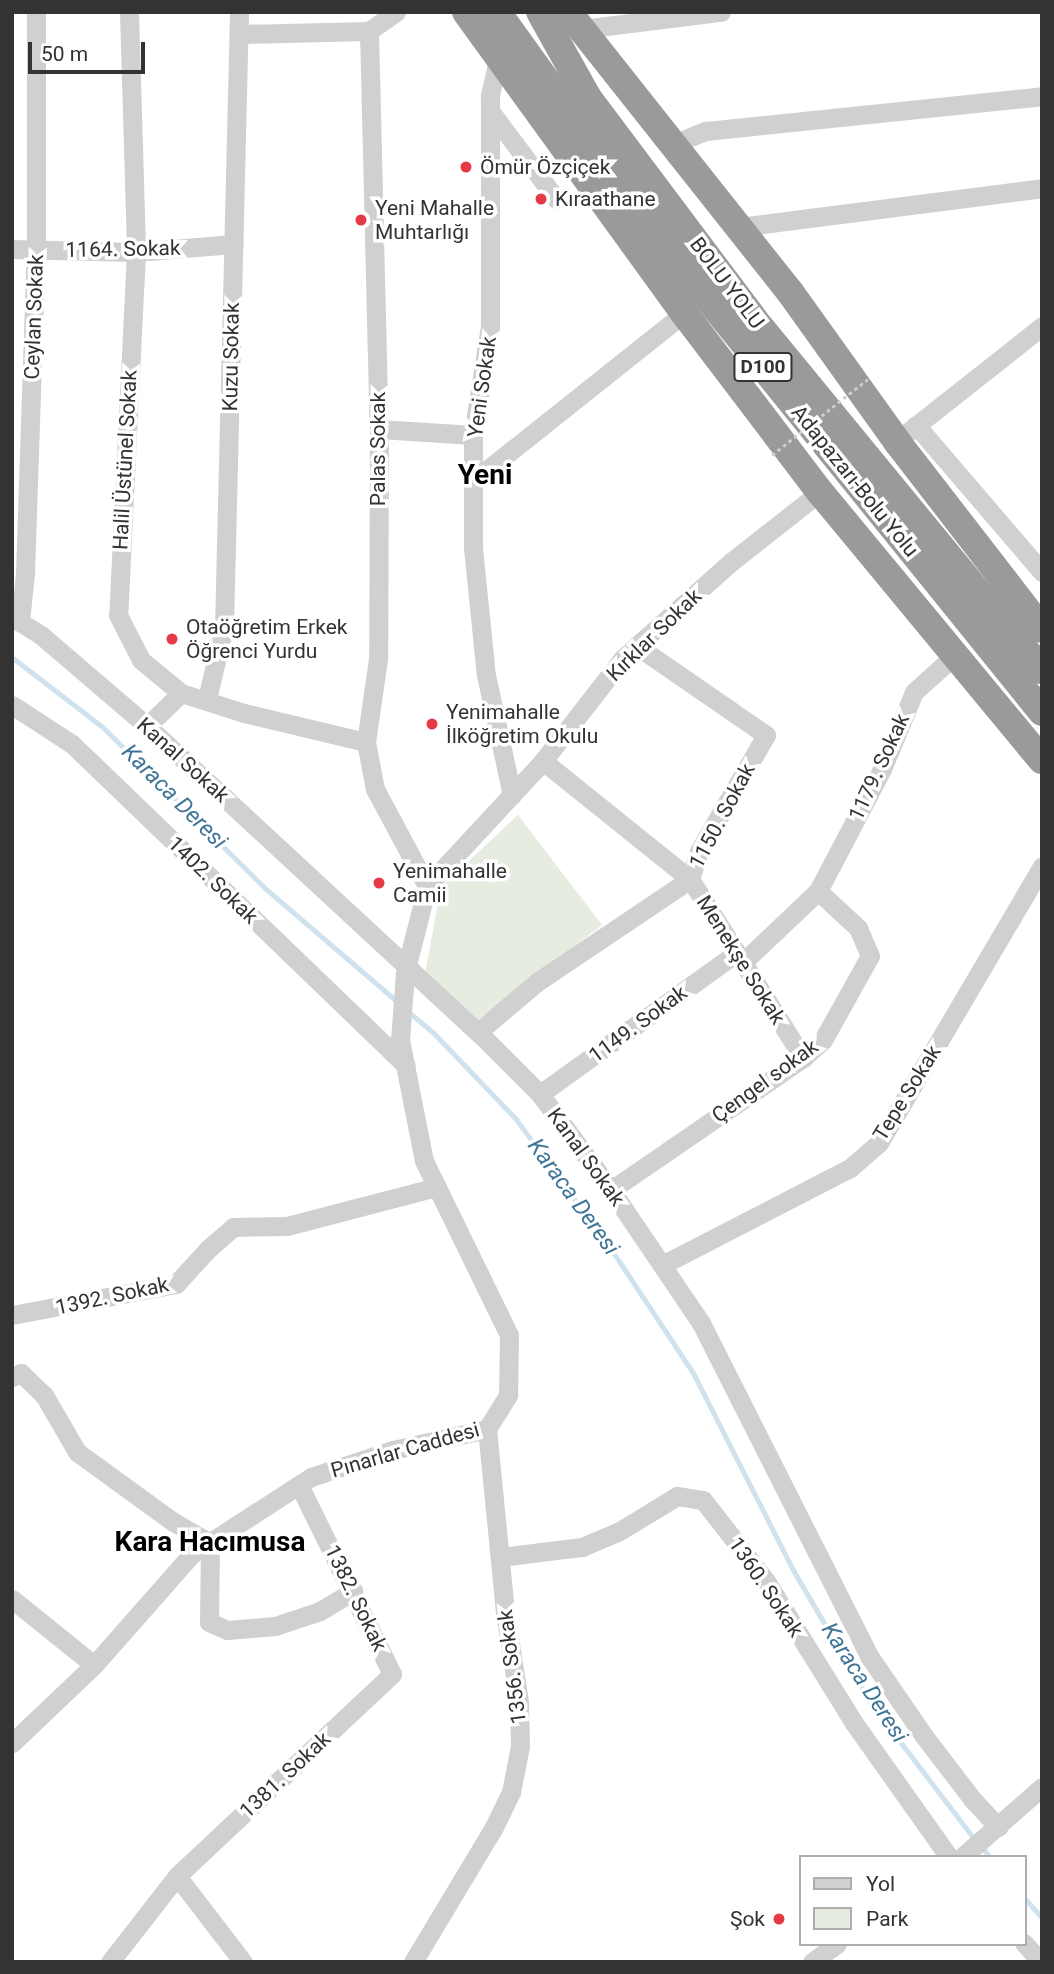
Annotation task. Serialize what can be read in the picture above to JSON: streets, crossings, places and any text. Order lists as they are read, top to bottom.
{
  "streets": {
    "highway": ["BOLU YOLU", "D100", "Adapazarı-Bolu Yolu"],
    "street": [
      "1164. Sokak",
      "Ceylan Sokak",
      "Kuzu Sokak",
      "Yeni Sokak",
      "Palas Sokak",
      "Halil Üstünel Sokak",
      "Kırklar Sokak",
      "Kanal Sokak",
      "1179. Sokak",
      "1150. Sokak",
      "1402. Sokak",
      "Menekşe Sokak",
      "1149. Sokak",
      "Çengel sokak",
      "Tepe Sokak",
      "1392. Sokak",
      "Pınarlar Caddesi",
      "1360. Sokak",
      "1382. Sokak",
      "1356. Sokak",
      "1381. Sokak"
    ]
  },
  "crossings": [
    ["1164. Sokak", "Ceylan Sokak"],
    ["1164. Sokak", "Kuzu Sokak"],
    ["1164. Sokak", "Halil Üstünel Sokak"],
    ["Ceylan Sokak", "Kanal Sokak"],
    ["Kuzu Sokak", "Halil Üstünel Sokak"],
    ["Yeni Sokak", "Kırklar Sokak"],
    ["Palas Sokak", "Halil Üstünel Sokak"],
    ["Palas Sokak", "Kırklar Sokak"],
    ["Kırklar Sokak", "Kanal Sokak"],
    ["Kırklar Sokak", "1150. Sokak"],
    ["Kırklar Sokak", "Menekşe Sokak"],
    ["Kırklar Sokak", "Pınarlar Caddesi"],
    ["Kanal Sokak", "1150. Sokak"],
    ["Kanal Sokak", "1149. Sokak"],
    ["Kanal Sokak", "Çengel sokak"],
    ["Kanal Sokak", "Tepe Sokak"],
    ["1179. Sokak", "Çengel sokak"],
    ["1150. Sokak", "Menekşe Sokak"],
    ["1402. Sokak", "Pınarlar Caddesi"],
    ["Menekşe Sokak", "1149. Sokak"],
    ["Menekşe Sokak", "Çengel sokak"],
    ["1392. Sokak", "Pınarlar Caddesi"],
    ["Pınarlar Caddesi", "1382. Sokak"],
    ["Pınarlar Caddesi", "1356. Sokak"],
    ["1360. Sokak", "1356. Sokak"],
    ["1382. Sokak", "1381. Sokak"]
  ],
  "districts": ["Yeni", "Kara Hacımusa"],
  "water": ["Karaca Deresi"],
  "places": [
    "Ömür Özçiçek",
    "Kıraathane",
    "Yeni Mahalle Muhtarlığı",
    "Otaöğretim Erkek Öğrenci Yurdu",
    "Yenimahalle İlköğretim Okulu",
    "Yenimahalle Camii",
    "Şok"
  ],
  "legend": ["Yol", "Park"],
  "scale_bar": "50 m"
}
